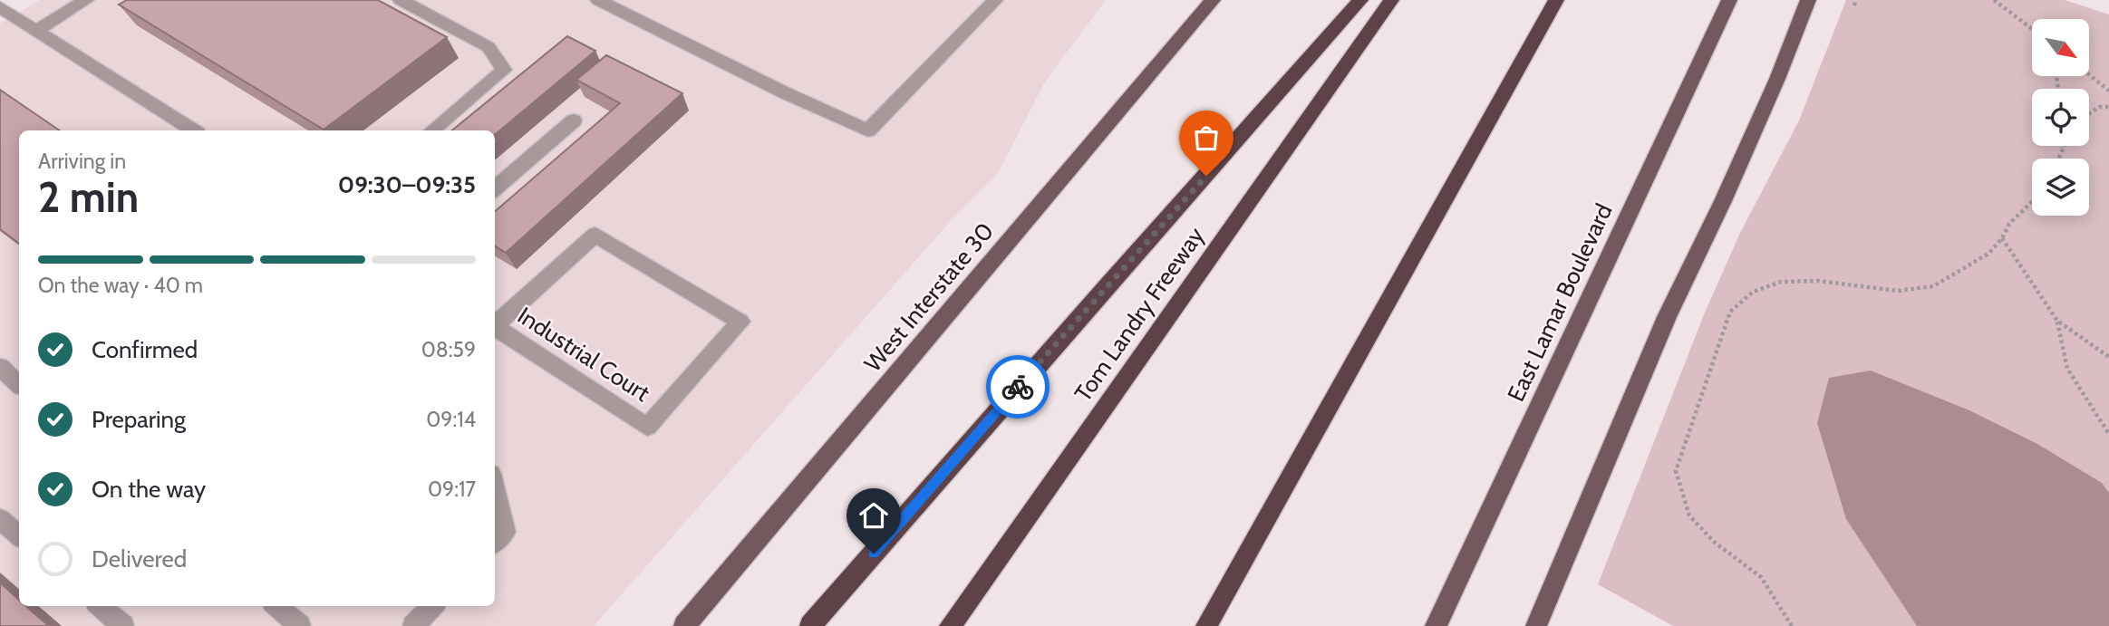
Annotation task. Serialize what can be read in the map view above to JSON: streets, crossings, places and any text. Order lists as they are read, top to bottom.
{
  "streets": {
    "highway": ["Tom Landry Freeway"],
    "main road": ["West Interstate 30", "East Lamar Boulevard"],
    "street": ["Industrial Court"]
  },
  "north": "bottom right",
  "page": {
    "heading": ["2 min", "Arriving in", "09:30–09:35"],
    "bar": "On the way · 40 m",
    "list": [
      ["Confirmed", "08:59"],
      ["Preparing", "09:14"],
      ["On the way", "09:17"],
      "Delivered"
    ]
  }
}
